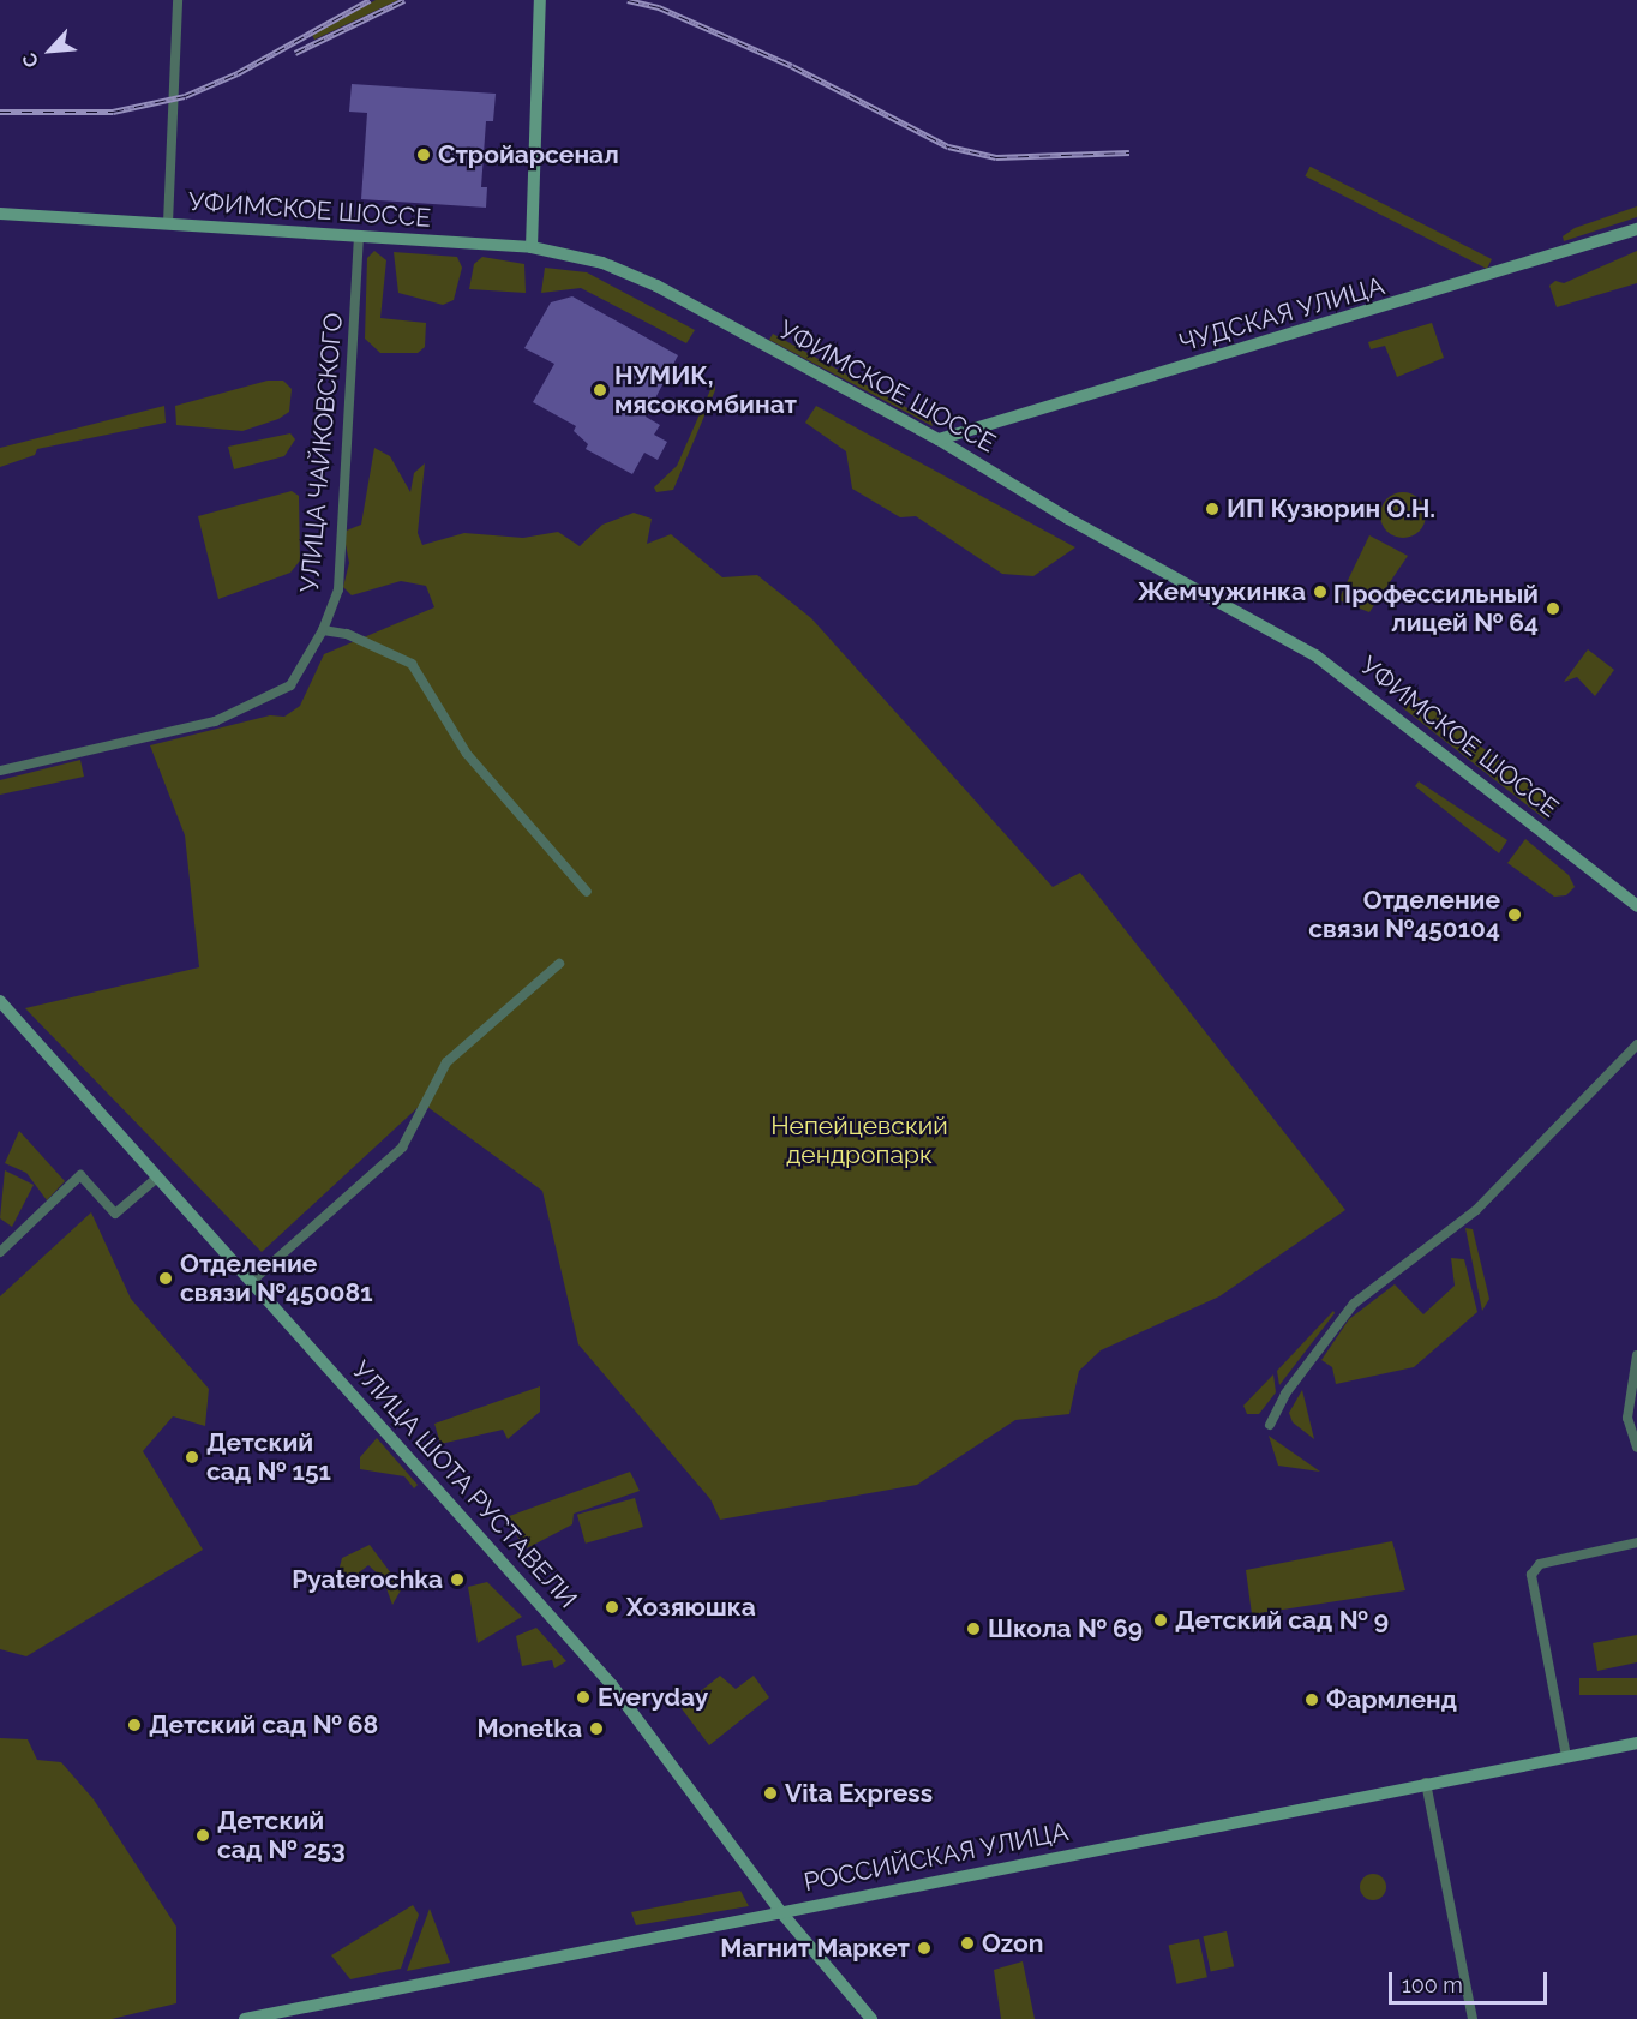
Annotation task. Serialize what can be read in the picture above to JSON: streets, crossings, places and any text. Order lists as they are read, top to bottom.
{
  "streets": {
    "main road": [
      "УФИМСКОЕ ШОССЕ",
      "ЧУДСКАЯ УЛИЦА",
      "УЛИЦА ШОТА РУСТАВЕЛИ",
      "РОССИЙСКАЯ УЛИЦА"
    ],
    "street": ["УЛИЦА ЧАЙКОВСКОГО"]
  },
  "crossings": [
    ["УФИМСКОЕ ШОССЕ", "ЧУДСКАЯ УЛИЦА"],
    ["УФИМСКОЕ ШОССЕ", "УЛИЦА ЧАЙКОВСКОГО"],
    ["УЛИЦА ШОТА РУСТАВЕЛИ", "РОССИЙСКАЯ УЛИЦА"]
  ],
  "parks": ["Непейцевский дендропарк"],
  "places": [
    "Стройарсенал",
    "НУМИК, мясокомбинат",
    "ИП Кузюрин О.Н.",
    "Жемчужинка",
    "Профессильный лицей № 64",
    "Отделение связи №450104",
    "Отделение связи №450081",
    "Детский сад № 151",
    "Pyaterochka",
    "Хозяюшка",
    "Детский сад № 9",
    "Школа № 69",
    "Everyday",
    "Фармленд",
    "Детский сад № 68",
    "Monetka",
    "Vita Express",
    "Детский сад № 253",
    "Ozon",
    "Магнит Маркет"
  ],
  "scale_bar": "100 m",
  "north": "bottom left"
}
